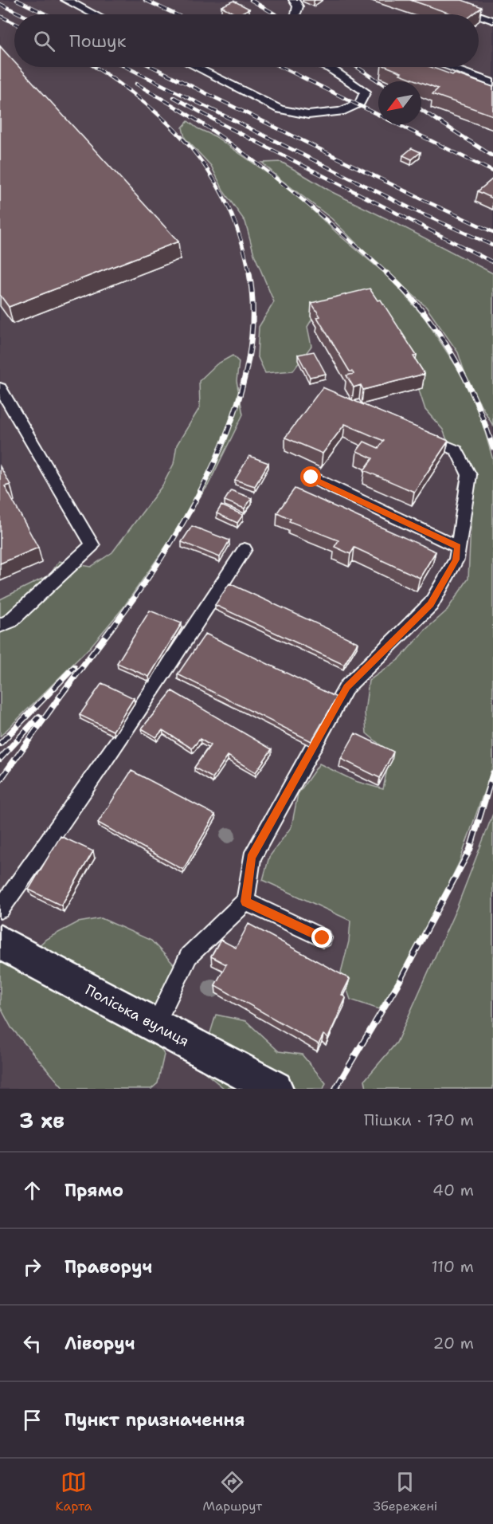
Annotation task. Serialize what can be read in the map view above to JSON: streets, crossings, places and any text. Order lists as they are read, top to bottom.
{
  "streets": {
    "street": ["Поліська вулиця"]
  },
  "north": "bottom left",
  "page": {
    "search": "Пошук",
    "heading": ["3 хв", "Пішки · 170 m"],
    "list": [
      ["Прямо", "40 m"],
      ["Праворуч", "110 m"],
      ["Ліворуч", "20 m"],
      "Пункт призначення"
    ],
    "nav": ["Карта", "Маршрут", "Збережені"]
  }
}
